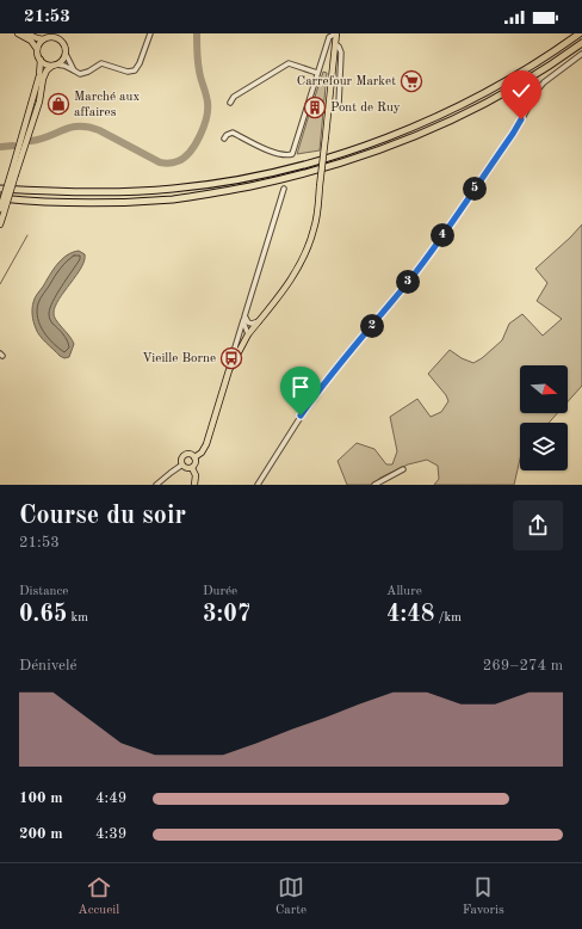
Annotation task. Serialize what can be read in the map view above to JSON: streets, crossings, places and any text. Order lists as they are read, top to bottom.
{
  "places": {
    "supermarket": ["Carrefour Market"],
    "shop": ["Marché aux affaires"],
    "building": ["Pont de Ruy"],
    "bus stop": ["Vieille Borne"]
  },
  "north": "right",
  "page": {
    "status": "21:53",
    "pins": [
      "5",
      "4",
      "3",
      "2"
    ],
    "heading": ["Course du soir", "21:53"],
    "stats": [
      ["Distance", "0.65 km"],
      ["Durée", "3:07"],
      ["Allure", "4:48 /km"]
    ],
    "chart": ["Dénivelé", "269–274 m"],
    "list": [
      {
        "name": "100 m",
        "note": "4:49"
      },
      {
        "name": "200 m",
        "note": "4:39"
      }
    ],
    "tabs": ["Accueil", "Carte", "Favoris"]
  }
}
